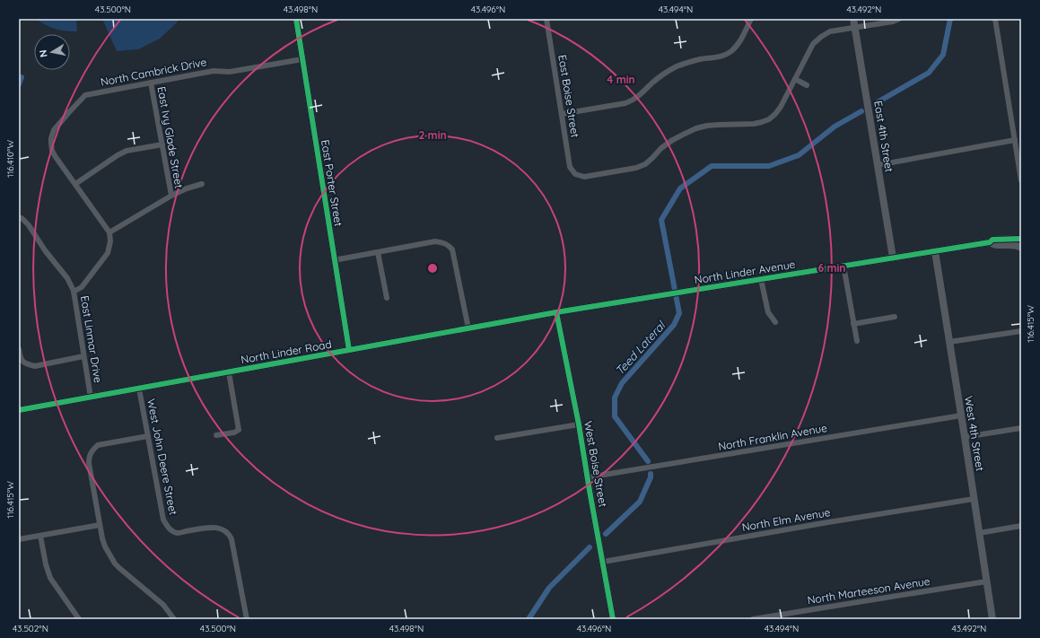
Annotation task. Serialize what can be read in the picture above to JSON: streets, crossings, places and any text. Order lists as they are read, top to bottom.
{
  "streets": {
    "main road": [
      "East 4th Street",
      "East Porter Street",
      "North Linder Avenue",
      "North Linder Road",
      "West 4th Street",
      "West Boise Street"
    ],
    "street": [
      "North Cambrick Drive",
      "East Boise Street",
      "East Ivy Glade Street",
      "East Linmar Drive",
      "North Franklin Avenue",
      "West John Deere Street",
      "North Elm Avenue",
      "North Marteeson Avenue"
    ]
  },
  "crossings": [
    ["North Cambrick Drive", "East Ivy Glade Street"],
    ["North Cambrick Drive", "East Porter Street"],
    ["East 4th Street", "North Linder Avenue"],
    ["East Porter Street", "North Linder Road"],
    ["North Linder Avenue", "North Linder Road"],
    ["North Linder Avenue", "West 4th Street"],
    ["North Linder Avenue", "West Boise Street"],
    ["East Linmar Drive", "North Linder Road"],
    ["North Linder Road", "West John Deere Street"],
    ["North Linder Road", "West Boise Street"],
    ["West 4th Street", "North Franklin Avenue"],
    ["West 4th Street", "North Elm Avenue"],
    ["West 4th Street", "North Marteeson Avenue"],
    ["North Franklin Avenue", "West Boise Street"],
    ["West Boise Street", "North Elm Avenue"]
  ],
  "water": ["Teed Lateral"],
  "north": "left",
  "coordinates": [
    "43.500°N",
    "43.498°N",
    "43.496°N",
    "43.494°N",
    "43.492°N",
    "116.410°W",
    "116.415°W",
    "43.502°N"
  ],
  "rings": ["4 min", "2 min", "6 min"]
}
